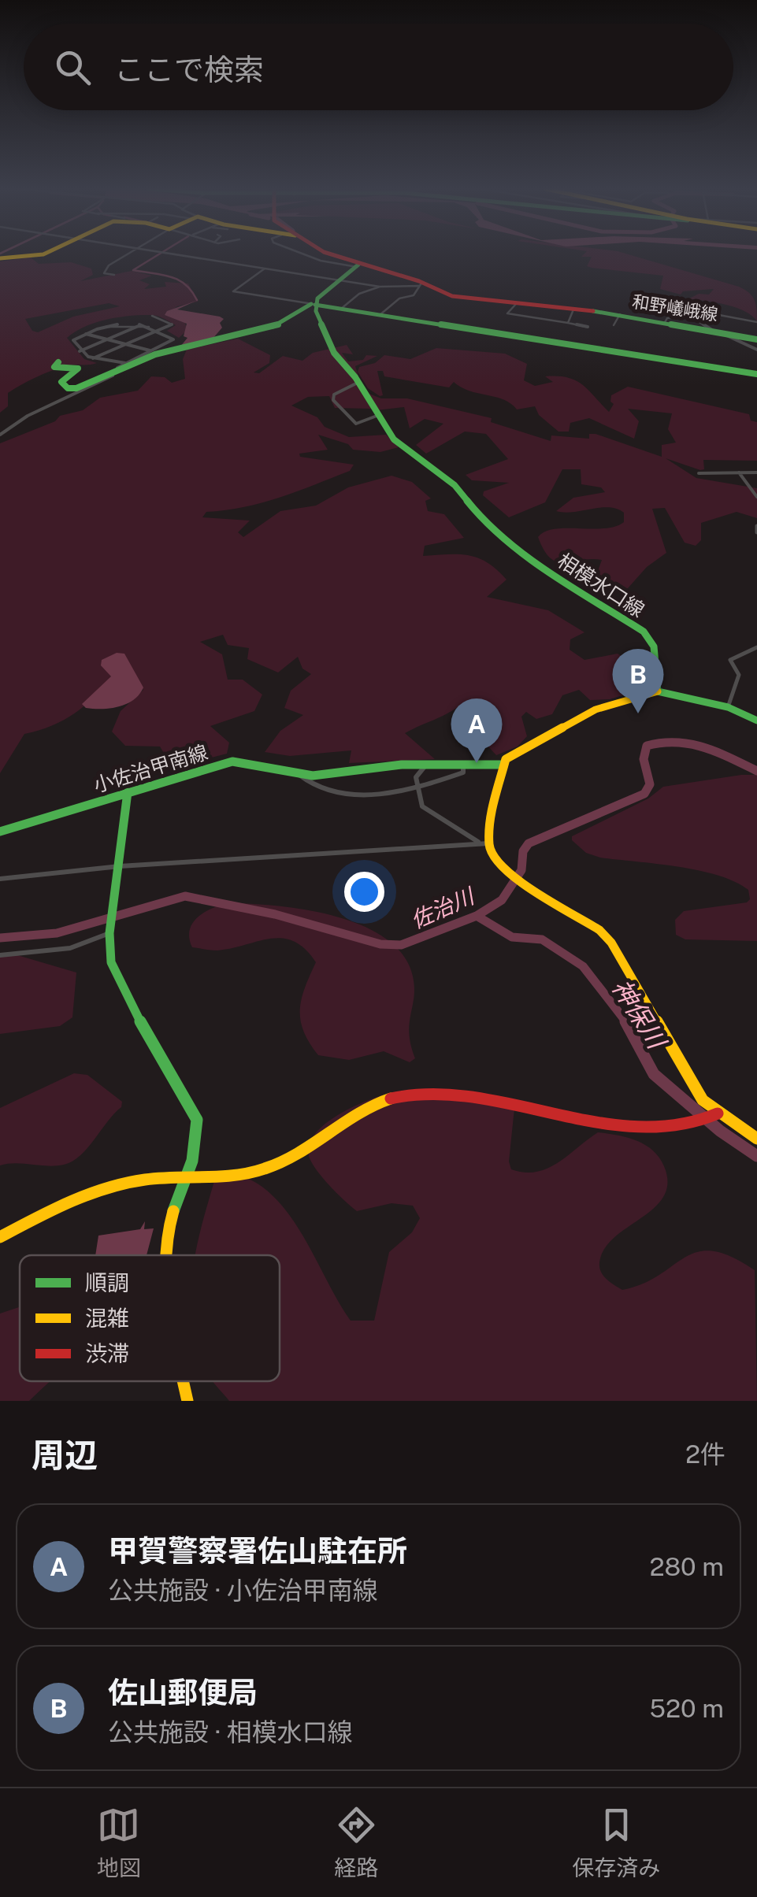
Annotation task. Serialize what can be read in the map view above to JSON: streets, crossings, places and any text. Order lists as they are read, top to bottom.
{
  "streets": {
    "main road": ["和野嶬峨線", "相模水口線", "小佐治甲南線"]
  },
  "water": ["佐治川", "神保川"],
  "legend": ["順調", "混雑", "渋滞"],
  "page": {
    "search": "ここで検索",
    "pins": ["B", "A"],
    "heading": ["周辺", "2件"],
    "list": [
      {
        "mark": "A",
        "name": "甲賀警察署佐山駐在所",
        "note": "公共施設 · 小佐治甲南線",
        "value": "280 m"
      },
      {
        "mark": "B",
        "name": "佐山郵便局",
        "note": "公共施設 · 相模水口線",
        "value": "520 m"
      }
    ],
    "nav": ["地図", "経路", "保存済み"]
  }
}
